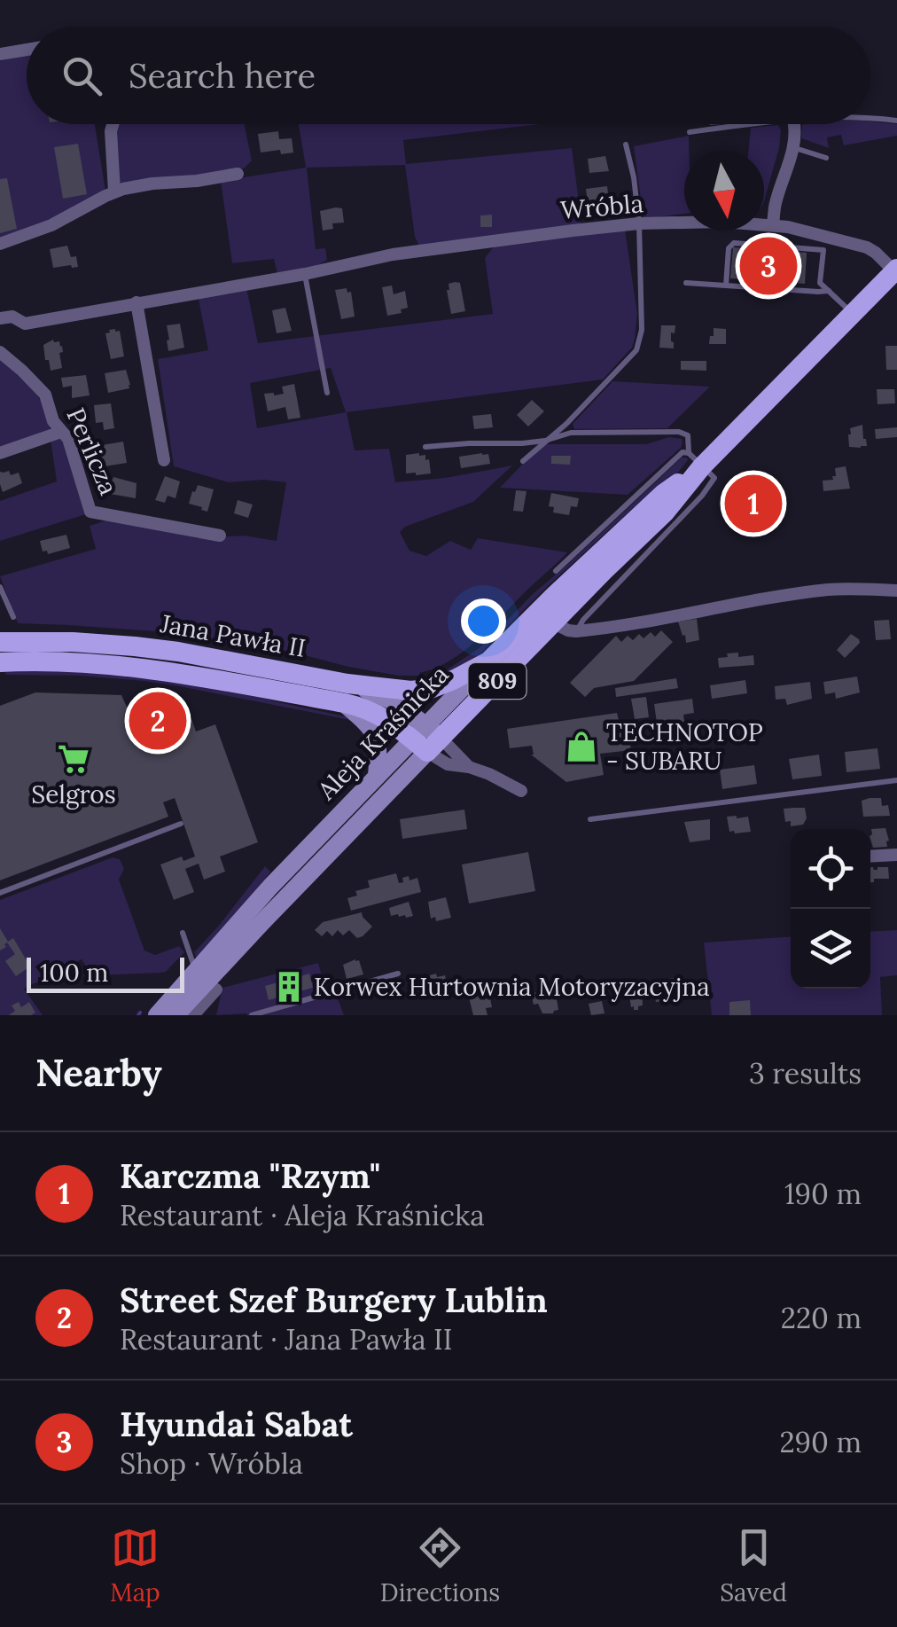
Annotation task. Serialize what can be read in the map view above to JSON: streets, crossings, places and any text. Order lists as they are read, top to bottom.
{
  "streets": {
    "main road": ["Jana Pawła II", "809", "Aleja Kraśnicka"],
    "street": ["Wróbla", "Perlicza"]
  },
  "crossings": [
    ["Wróbla", "Aleja Kraśnicka"],
    ["Jana Pawła II", "Aleja Kraśnicka"]
  ],
  "places": {
    "shop": ["TECHNOTOP - SUBARU"],
    "supermarket": ["Selgros"],
    "building": ["Korwex Hurtownia Motoryzacyjna"]
  },
  "scale_bar": "100 m",
  "north": "bottom",
  "page": {
    "search": "Search here",
    "pins": ["3", "1", "2"],
    "scale": "100 m",
    "heading": ["Nearby", "3 results"],
    "list": [
      {
        "mark": "1",
        "name": "Karczma \"Rzym\"",
        "note": "Restaurant · Aleja Kraśnicka",
        "value": "190 m"
      },
      {
        "mark": "2",
        "name": "Street Szef Burgery Lublin",
        "note": "Restaurant · Jana Pawła II",
        "value": "220 m"
      },
      {
        "mark": "3",
        "name": "Hyundai Sabat",
        "note": "Shop · Wróbla",
        "value": "290 m"
      }
    ],
    "nav": ["Map", "Directions", "Saved"]
  }
}
